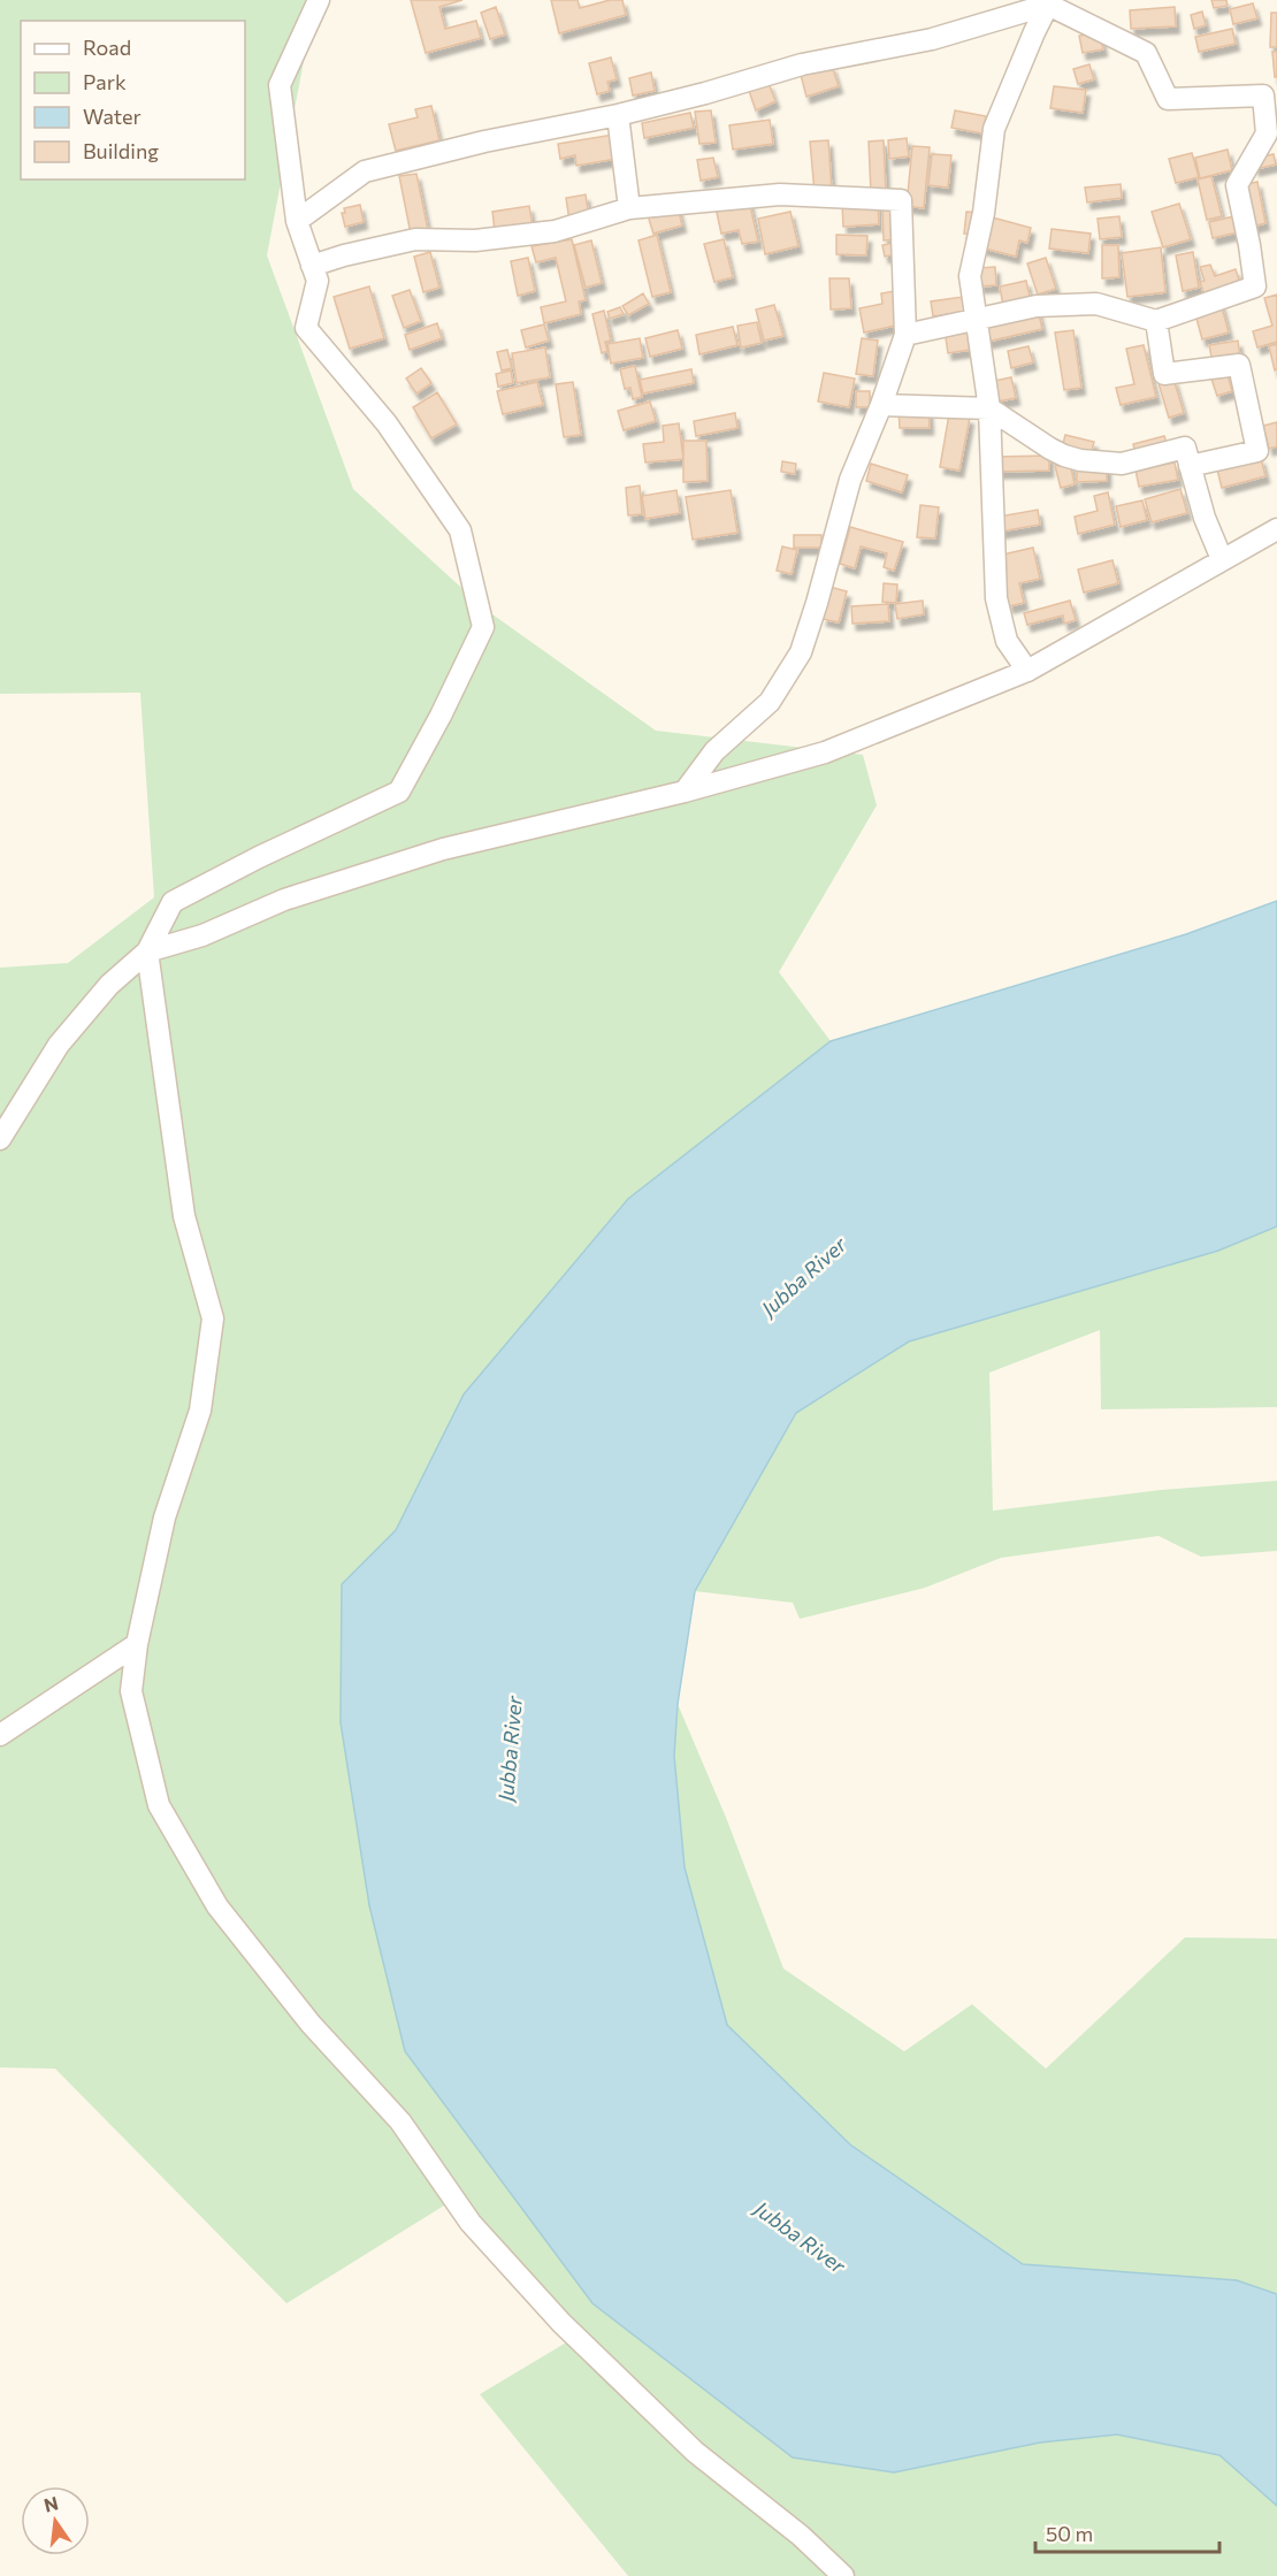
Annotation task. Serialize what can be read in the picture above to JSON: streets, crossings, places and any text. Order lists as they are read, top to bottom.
{
  "water": ["Jubba River"],
  "legend": [
    "Road",
    "Park",
    "Water",
    "Building"
  ],
  "scale_bar": "50 m",
  "north": "top"
}
